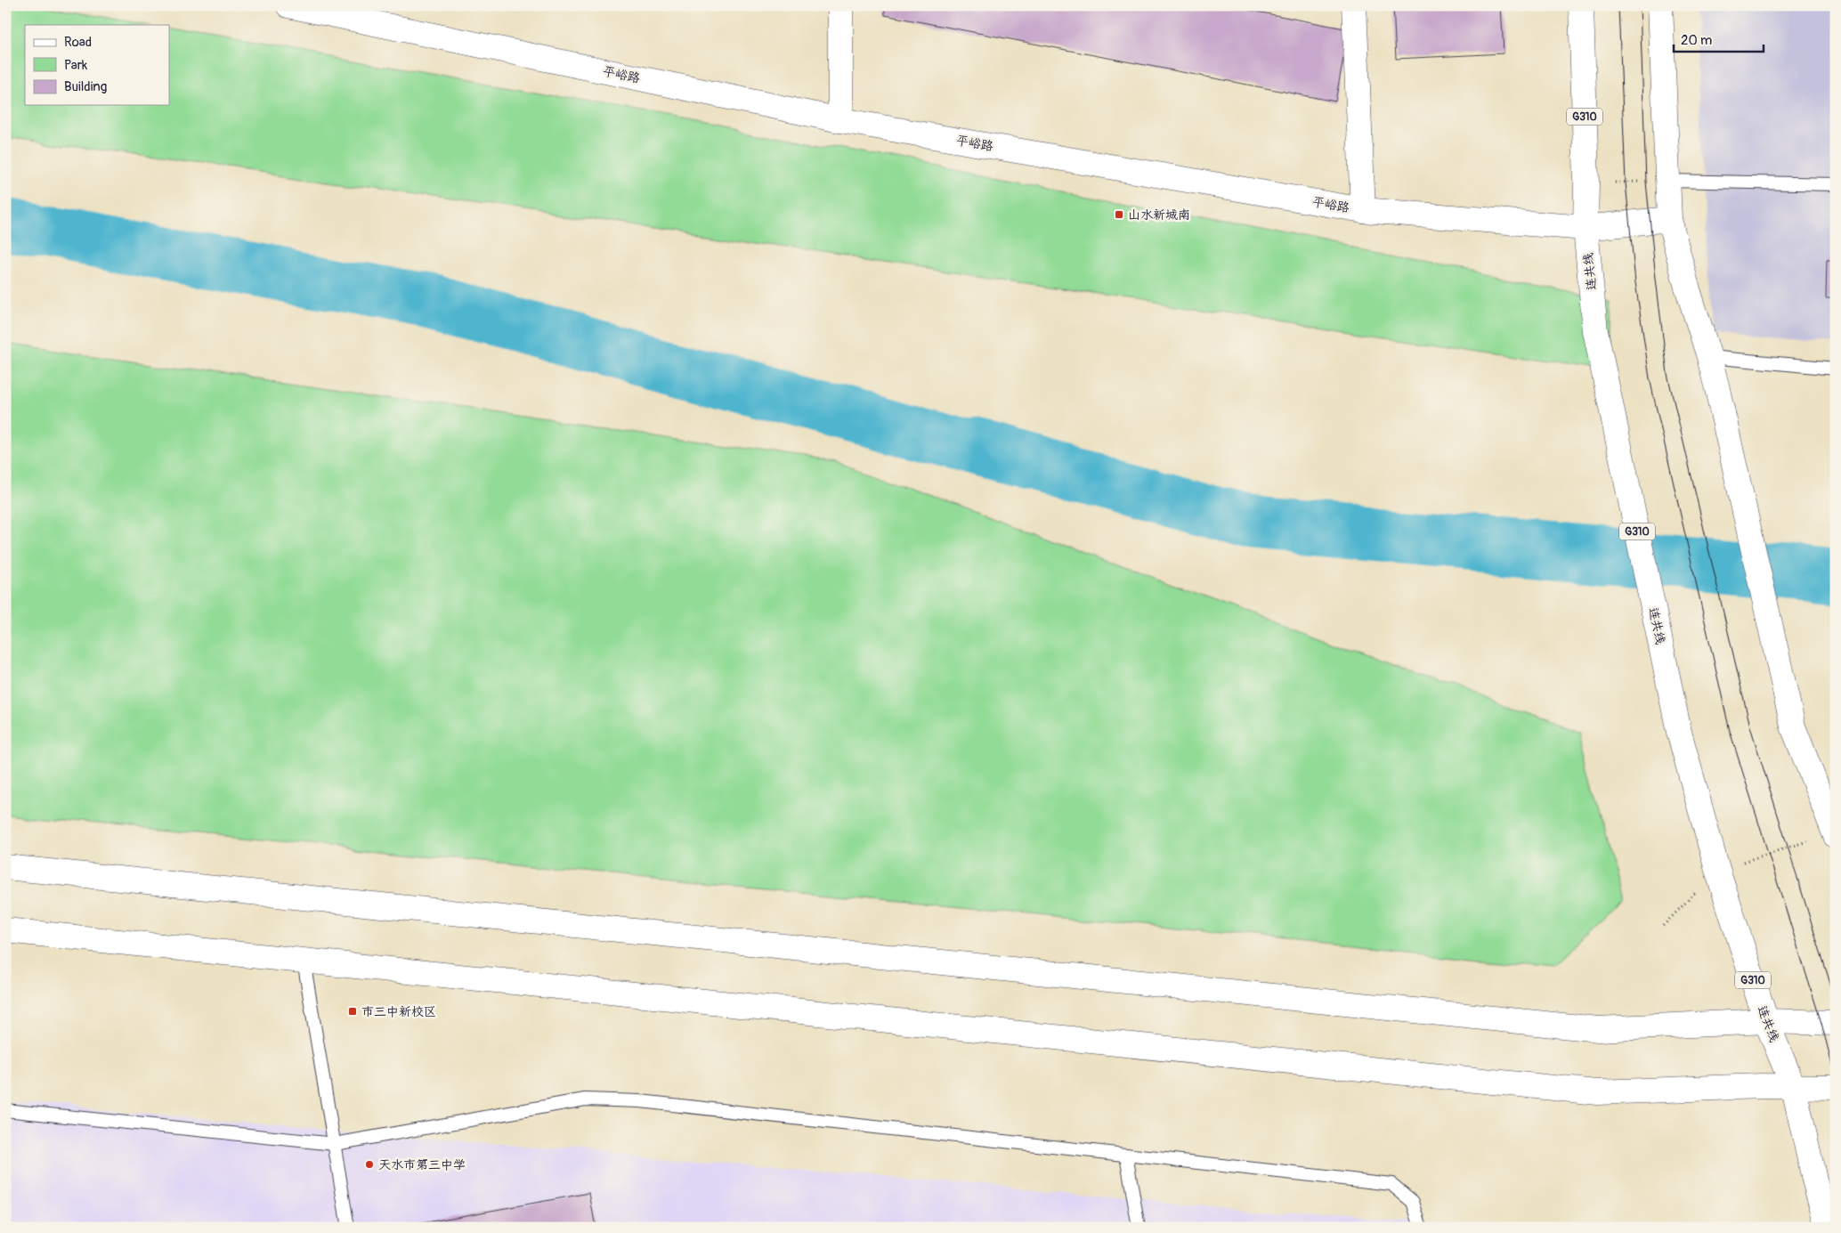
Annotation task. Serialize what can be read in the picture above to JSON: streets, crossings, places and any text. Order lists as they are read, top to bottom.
{
  "streets": {
    "main road": ["平峪路", "G310", "连共线"]
  },
  "crossings": [
    ["平峪路", "连共线"]
  ],
  "places": {
    "transit": ["山水新城南", "市三中新校区"],
    "other": ["天水市第三中学"]
  },
  "legend": ["Road", "Park", "Building"],
  "scale_bar": "20 m"
}
